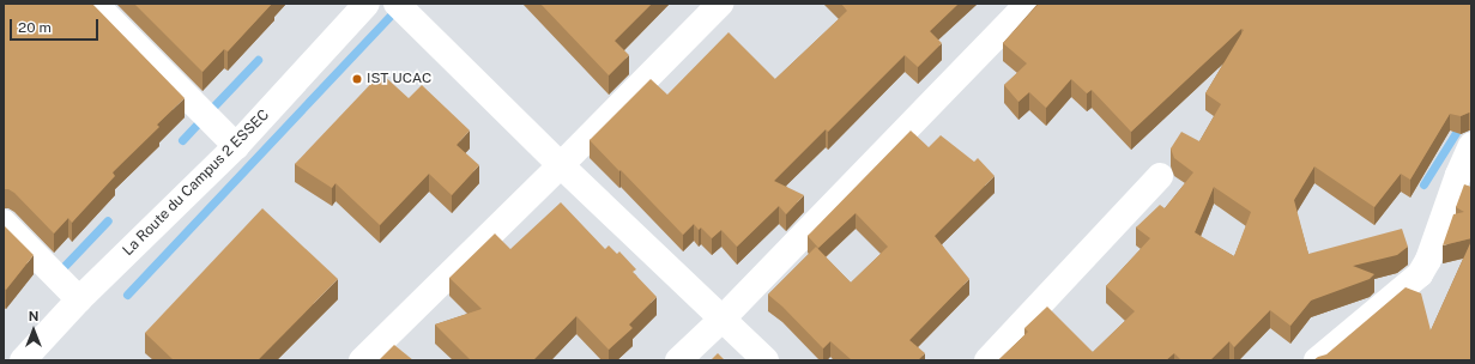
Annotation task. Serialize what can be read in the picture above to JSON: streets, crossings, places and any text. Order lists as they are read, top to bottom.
{
  "streets": {
    "street": ["La Route du Campus 2 ESSEC"]
  },
  "places": ["IST UCAC"],
  "scale_bar": "20 m",
  "north": "top"
}
